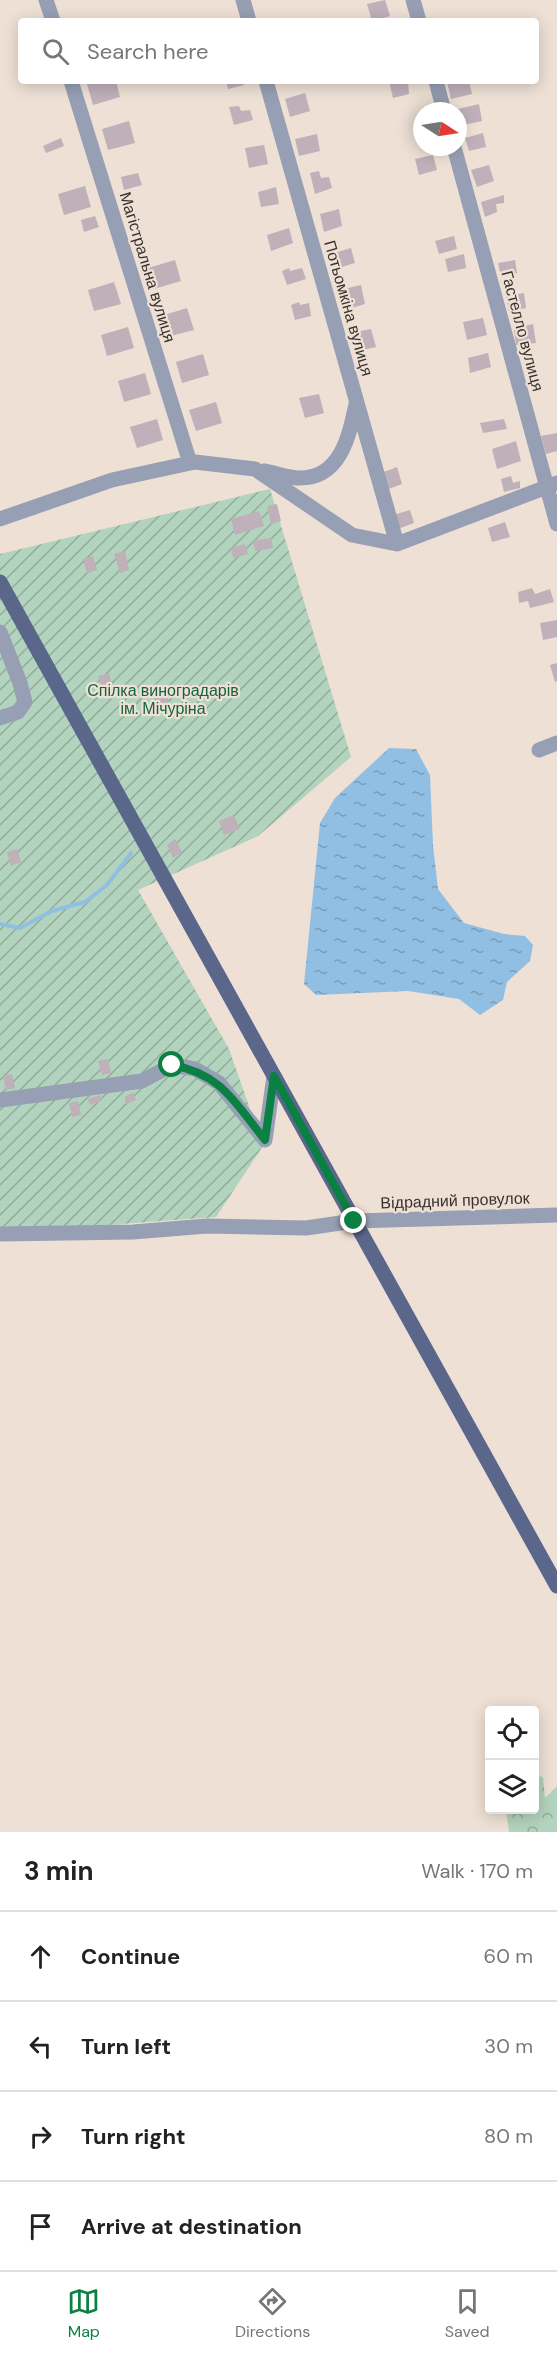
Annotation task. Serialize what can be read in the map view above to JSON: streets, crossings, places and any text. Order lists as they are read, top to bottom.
{
  "streets": {
    "street": [
      "Магістральна вулиця",
      "Потьомкіна вулиця",
      "Гастелло вулиця",
      "Відрадний провулок"
    ]
  },
  "parks": ["Спілка виноградарів ім. Мічуріна"],
  "north": "right",
  "page": {
    "search": "Search here",
    "heading": ["3 min", "Walk · 170 m"],
    "list": [
      ["Continue", "60 m"],
      ["Turn left", "30 m"],
      ["Turn right", "80 m"],
      "Arrive at destination"
    ],
    "nav": ["Map", "Directions", "Saved"]
  }
}
